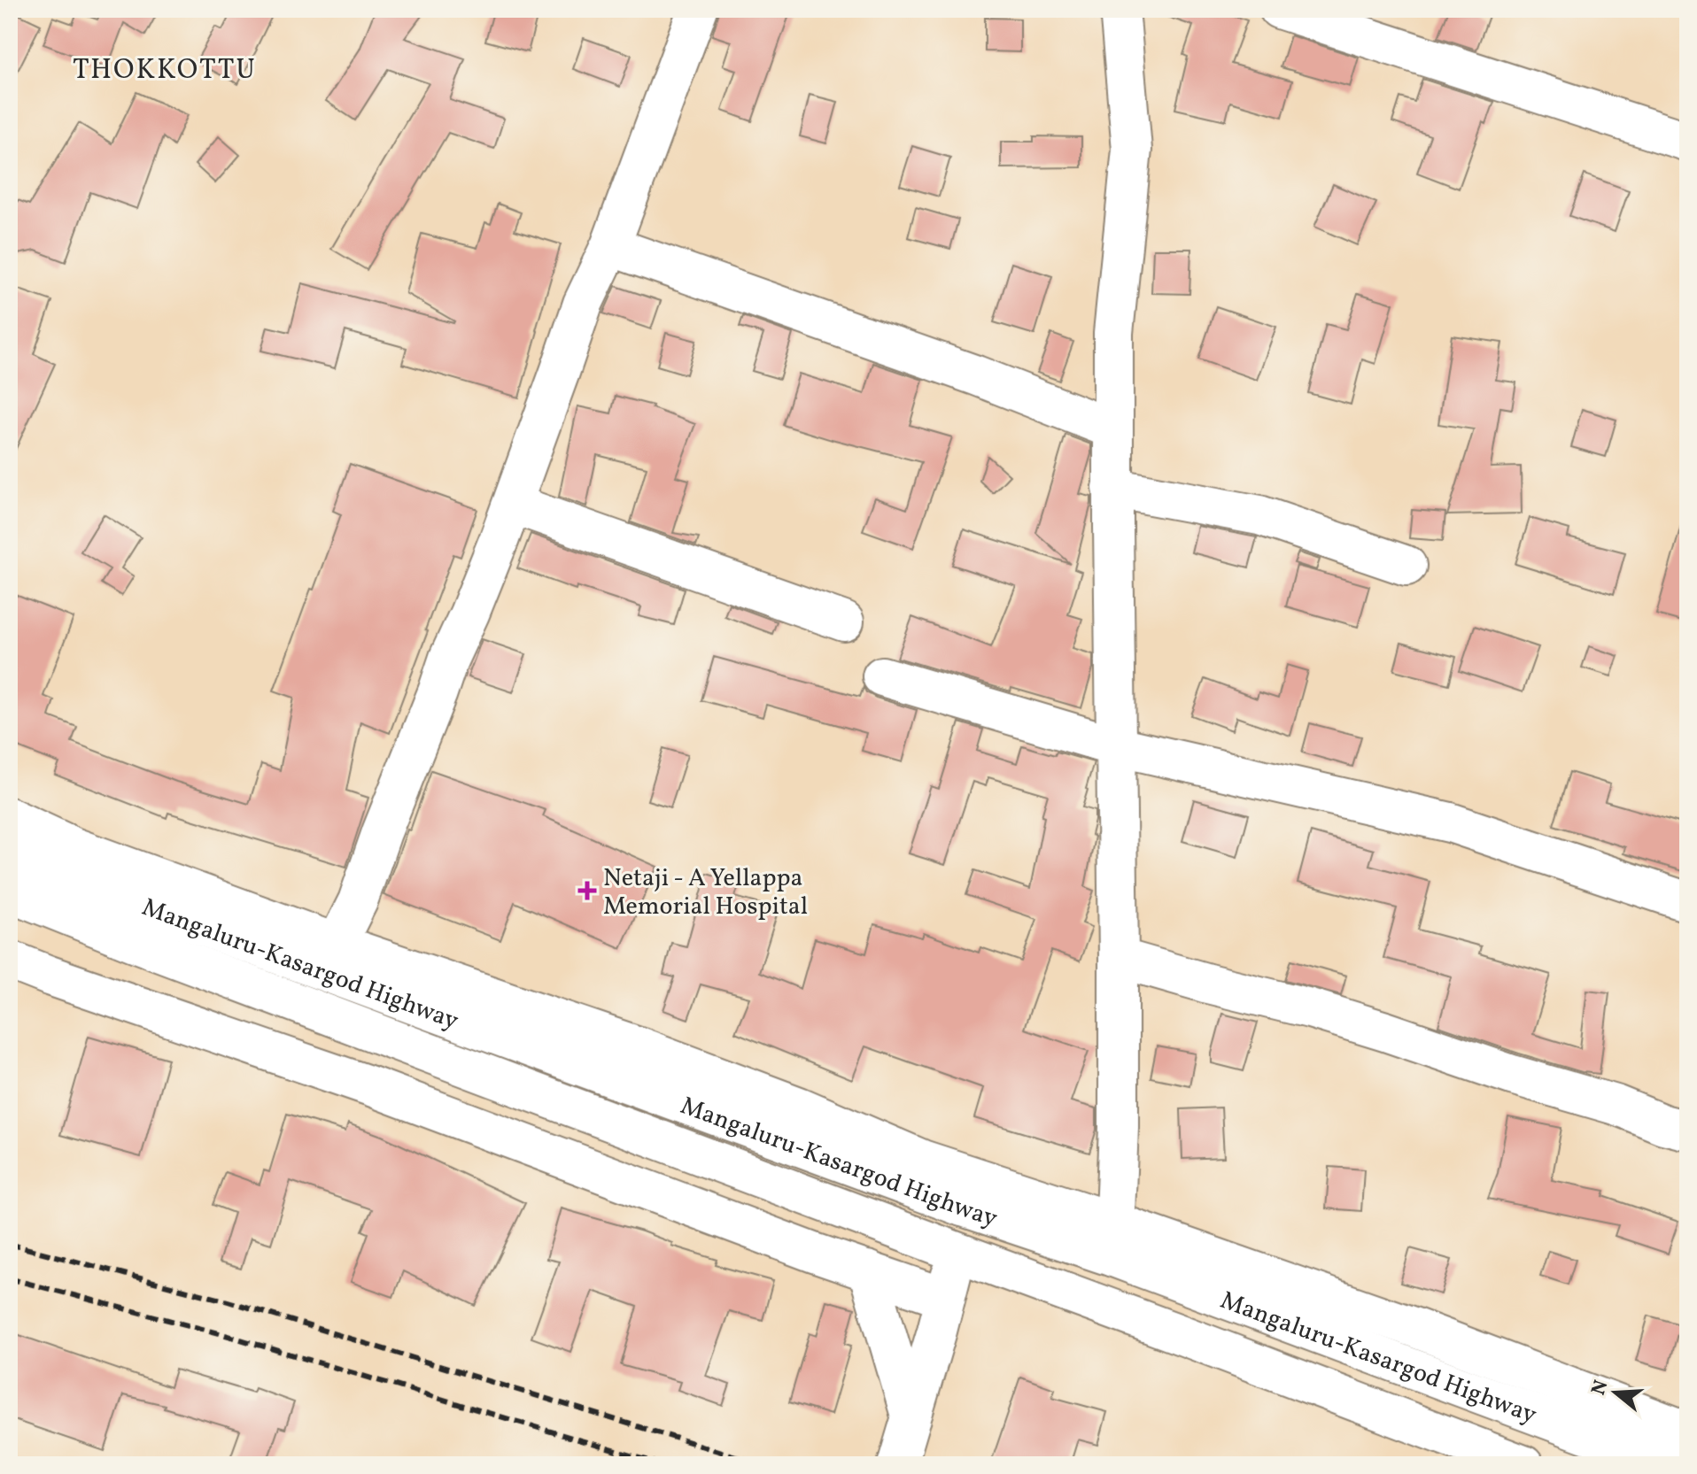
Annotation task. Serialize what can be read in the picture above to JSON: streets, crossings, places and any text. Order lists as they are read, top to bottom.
{
  "streets": {
    "main road": ["Mangaluru-Kasargod Highway"]
  },
  "districts": ["THOKKOTTU"],
  "places": {
    "health": ["Netaji - A Yellappa Memorial Hospital"]
  },
  "north": "left"
}
